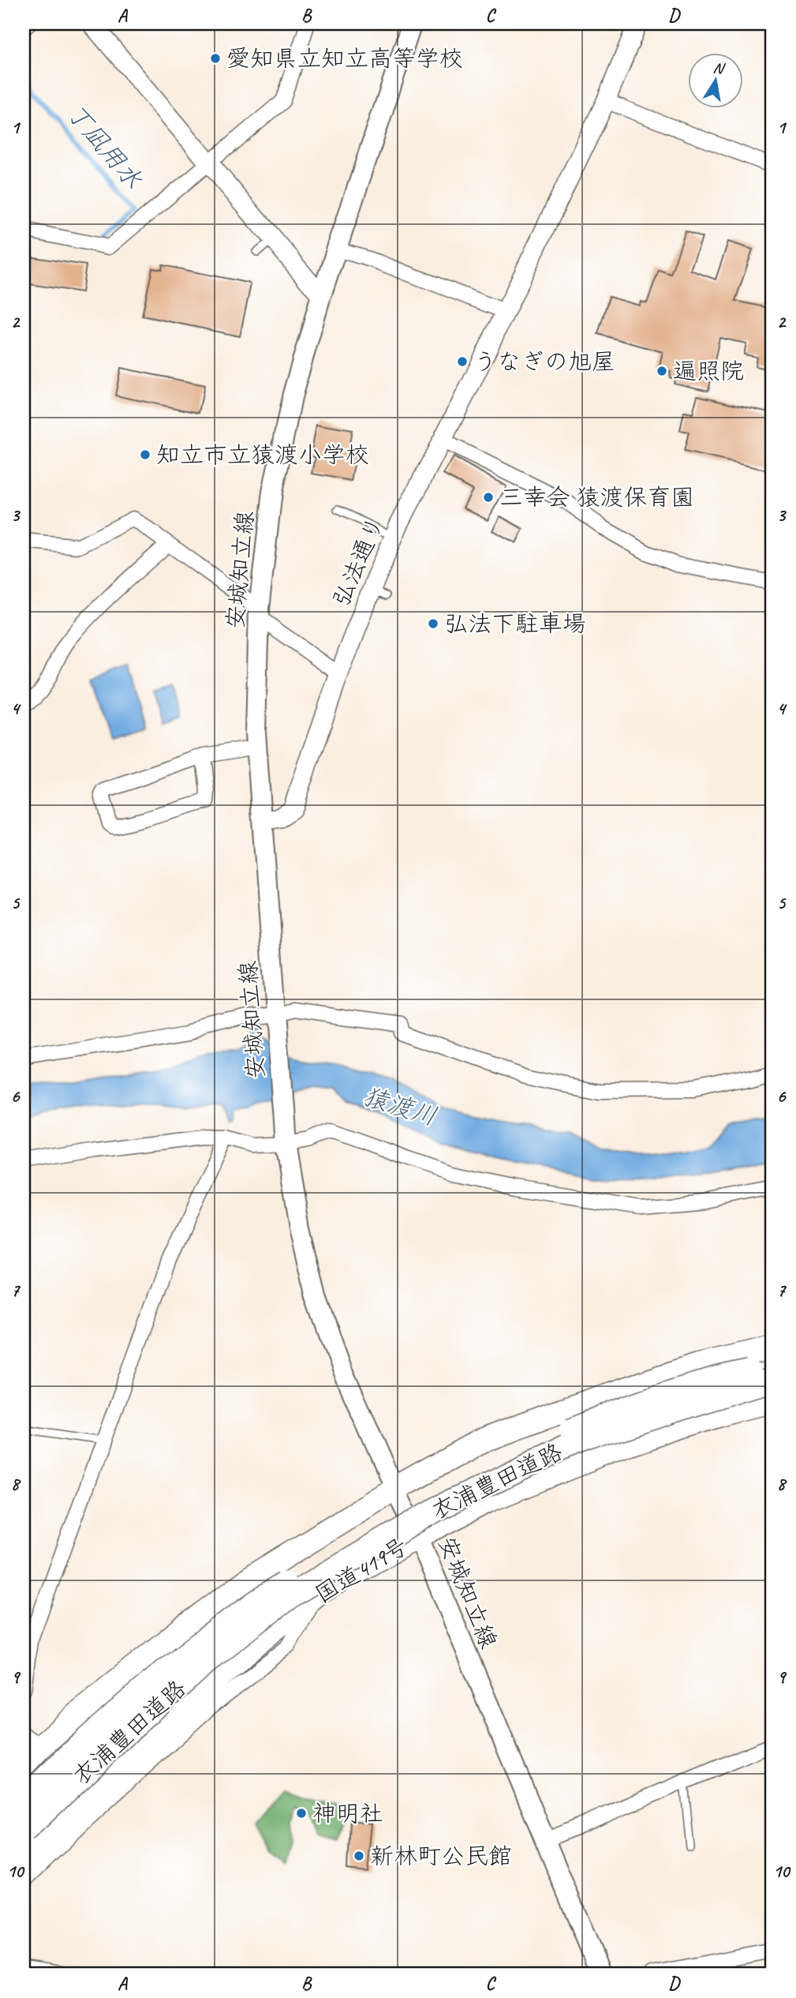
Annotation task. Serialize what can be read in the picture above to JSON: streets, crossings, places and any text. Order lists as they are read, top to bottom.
{
  "streets": {
    "highway": ["衣浦豊田道路", "国道419号"],
    "main road": ["安城知立線"],
    "street": ["弘法通り"]
  },
  "crossings": [
    ["弘法通り", "安城知立線"],
    ["安城知立線", "国道419号"]
  ],
  "water": ["丁凪用水", "猿渡川"],
  "places": [
    "愛知県立知立高等学校",
    "うなぎの旭屋",
    "遍照院",
    "知立市立猿渡小学校",
    "三幸会 猿渡保育園",
    "弘法下駐車場",
    "神明社",
    "新林町公民館"
  ],
  "north": "top",
  "grid": {
    "columns": [
      "A",
      "B",
      "C",
      "D"
    ],
    "rows": [
      "1",
      "2",
      "3",
      "4",
      "5",
      "6",
      "7",
      "8",
      "9",
      "10"
    ]
  }
}
